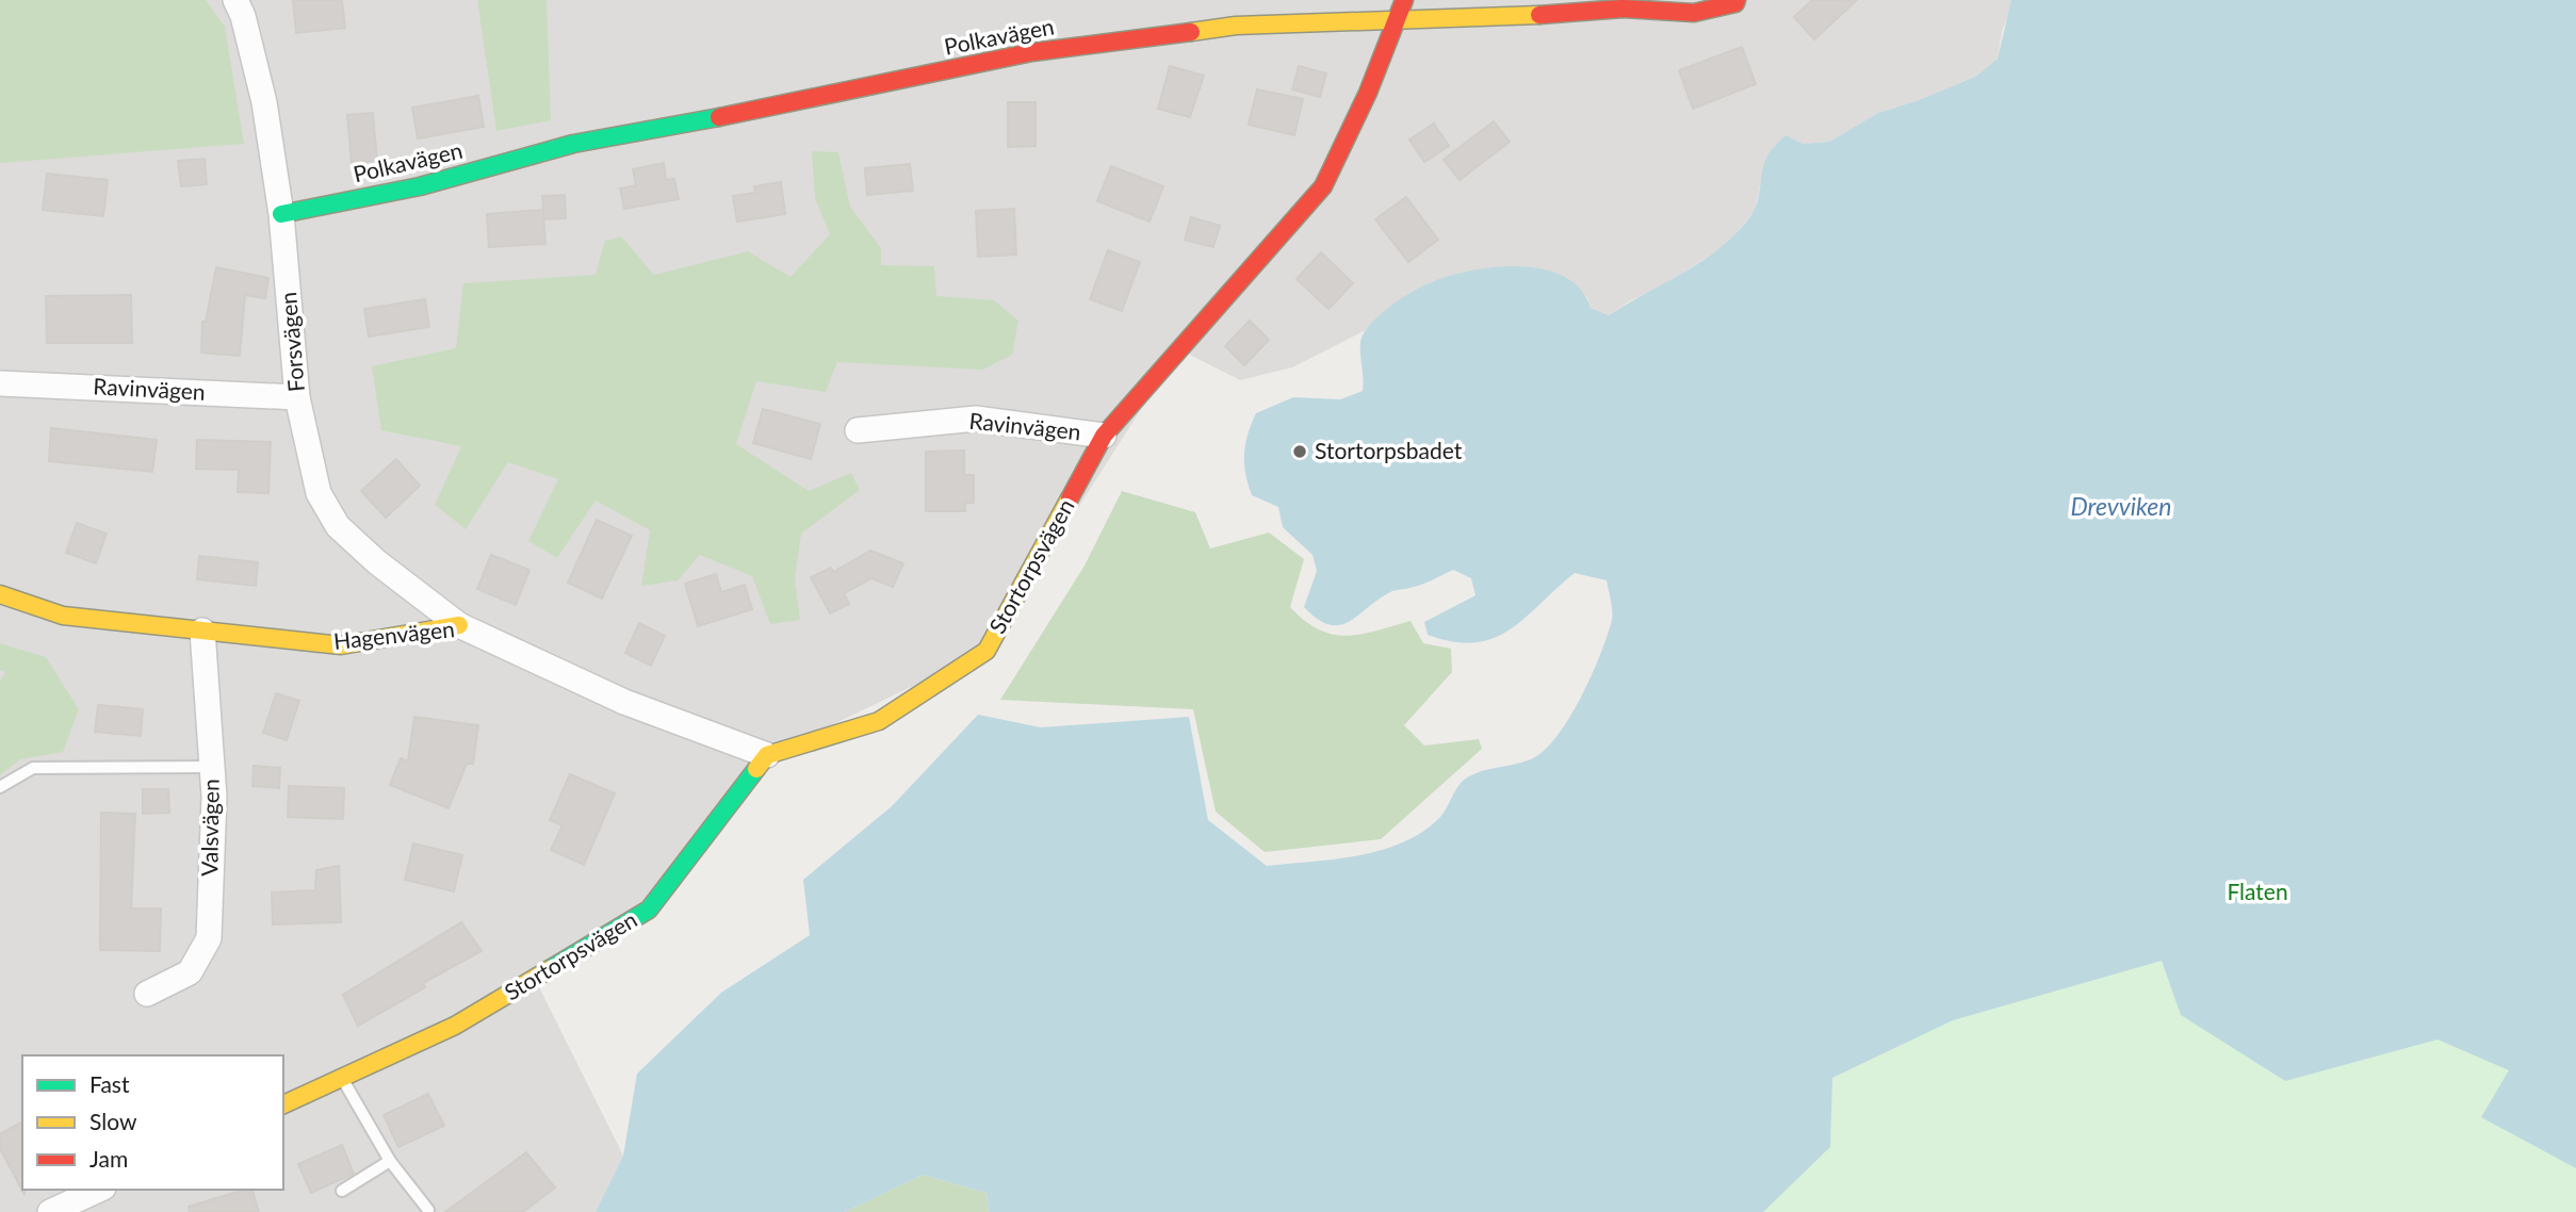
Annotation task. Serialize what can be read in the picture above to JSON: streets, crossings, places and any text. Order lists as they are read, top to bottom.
{
  "streets": {
    "street": [
      "Polkavägen",
      "Forsvägen",
      "Ravinvägen",
      "Stortorpsvägen",
      "Hagenvägen",
      "Valsvägen"
    ]
  },
  "crossings": [
    ["Polkavägen", "Forsvägen"],
    ["Polkavägen", "Stortorpsvägen"],
    ["Forsvägen", "Ravinvägen"],
    ["Forsvägen", "Hagenvägen"],
    ["Ravinvägen", "Stortorpsvägen"],
    ["Stortorpsvägen", "Hagenvägen"],
    ["Hagenvägen", "Valsvägen"]
  ],
  "water": ["Drevviken"],
  "parks": ["Flaten"],
  "places": ["Stortorpsbadet"],
  "legend": ["Fast", "Slow", "Jam"]
}
